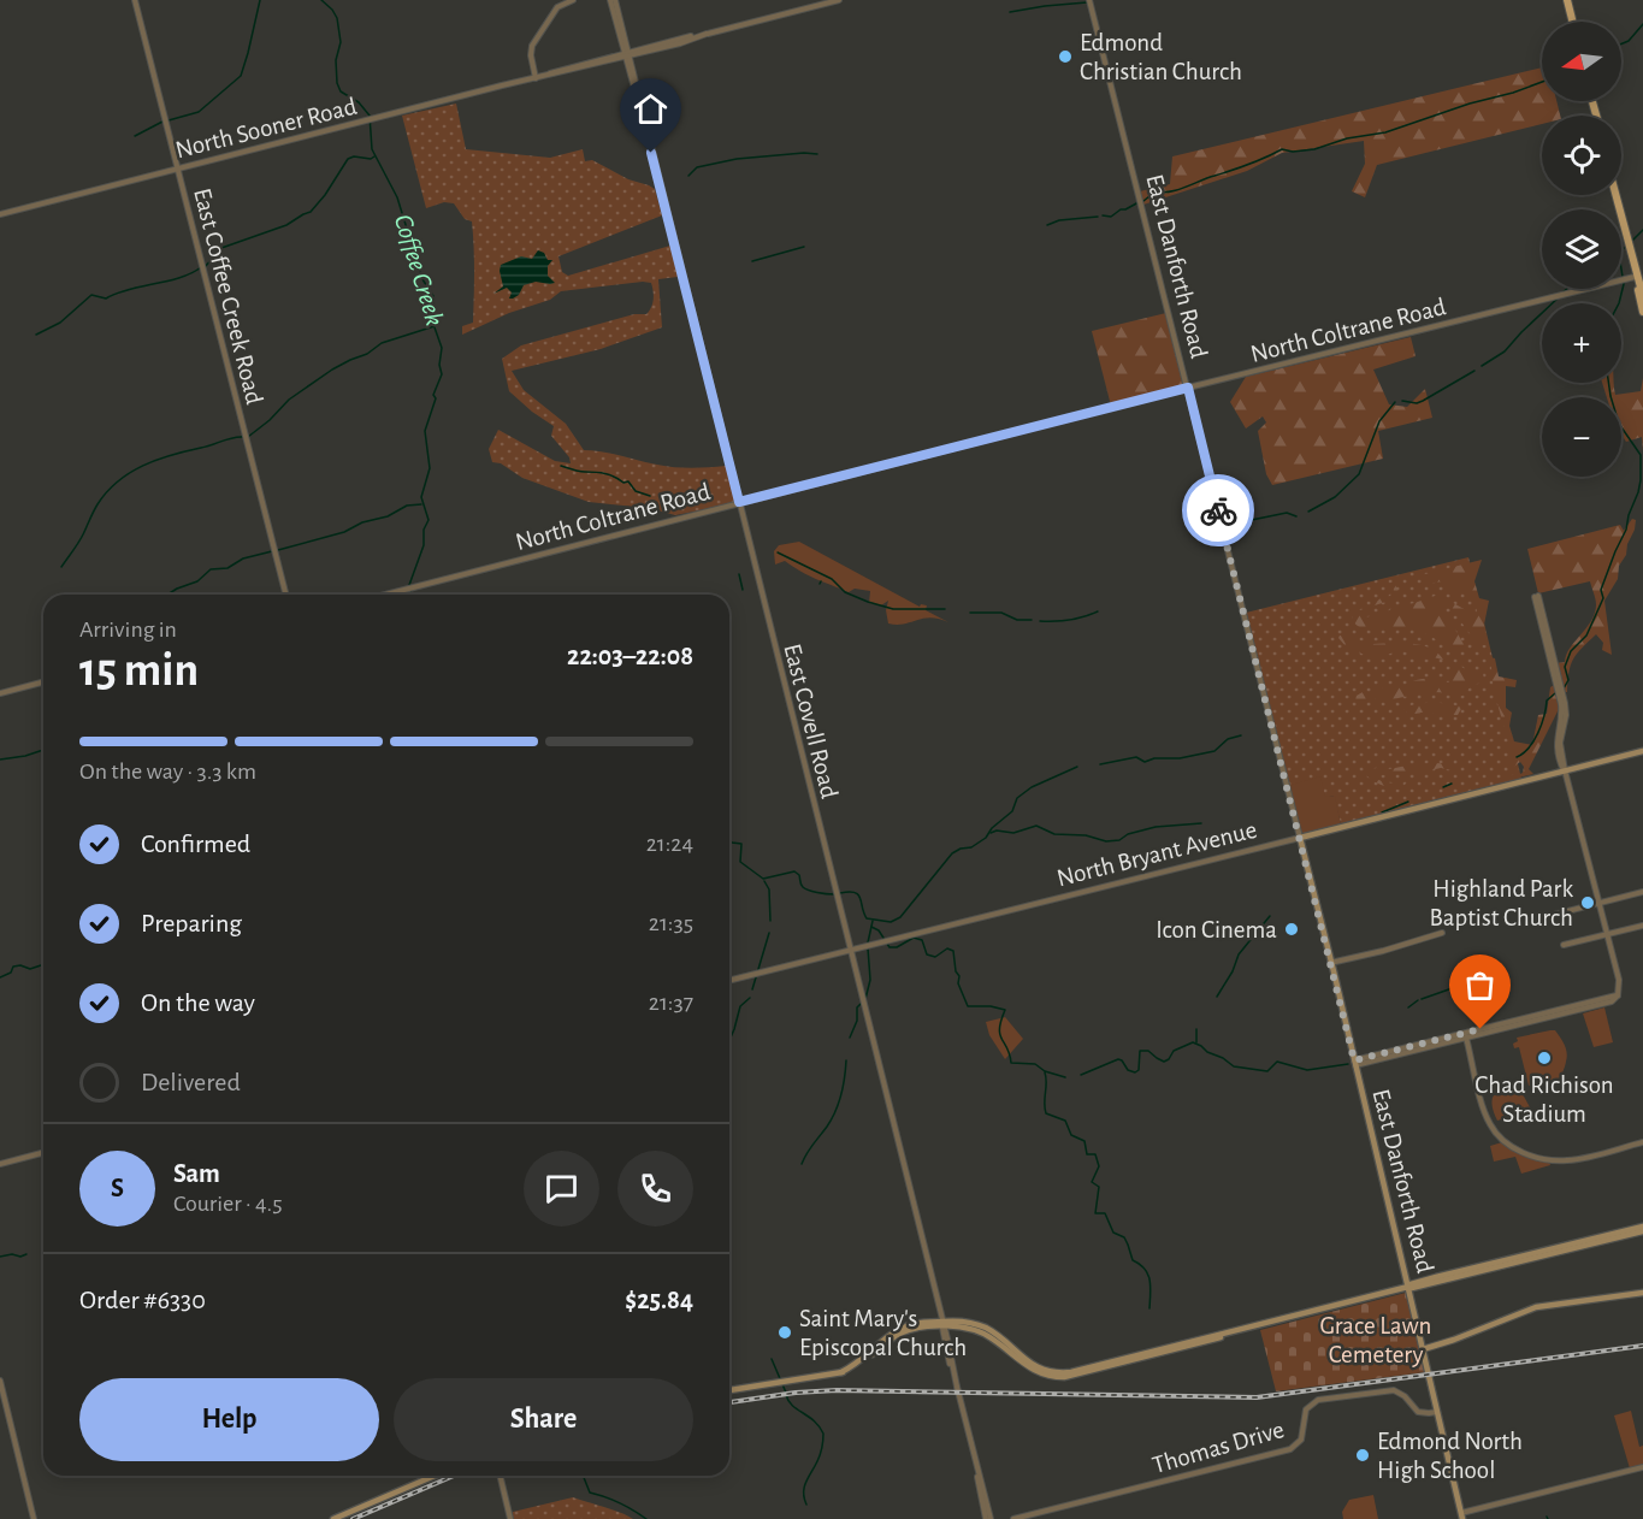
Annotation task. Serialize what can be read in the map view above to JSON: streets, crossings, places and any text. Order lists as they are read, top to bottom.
{
  "streets": {
    "main road": ["East Danforth Road", "North Bryant Avenue"],
    "street": [
      "North Sooner Road",
      "East Coffee Creek Road",
      "North Coltrane Road",
      "East Covell Road",
      "Thomas Drive"
    ]
  },
  "crossings": [
    ["North Sooner Road", "East Coffee Creek Road"],
    ["North Sooner Road", "East Covell Road"],
    ["East Danforth Road", "North Coltrane Road"],
    ["East Danforth Road", "North Bryant Avenue"],
    ["East Danforth Road", "Thomas Drive"],
    ["North Coltrane Road", "East Covell Road"],
    ["East Covell Road", "North Bryant Avenue"]
  ],
  "water": ["Coffee Creek"],
  "parks": ["Grace Lawn Cemetery"],
  "places": [
    "Edmond Christian Church",
    "Highland Park Baptist Church",
    "Icon Cinema",
    "Chad Richison Stadium",
    "Saint Mary's Episcopal Church",
    "Edmond North High School"
  ],
  "north": "left",
  "page": {
    "map_buttons": ["+", "−"],
    "heading": ["15 min", "Arriving in", "22:03–22:08"],
    "panel": [
      "Sam",
      "Courier · 4.5",
      "Order #6330",
      "$25.84"
    ],
    "bar": "On the way · 3.3 km",
    "list": [
      ["Confirmed", "21:24"],
      ["Preparing", "21:35"],
      ["On the way", "21:37"],
      "Delivered"
    ],
    "round": "S",
    "buttons": ["Help", "Share"]
  }
}
